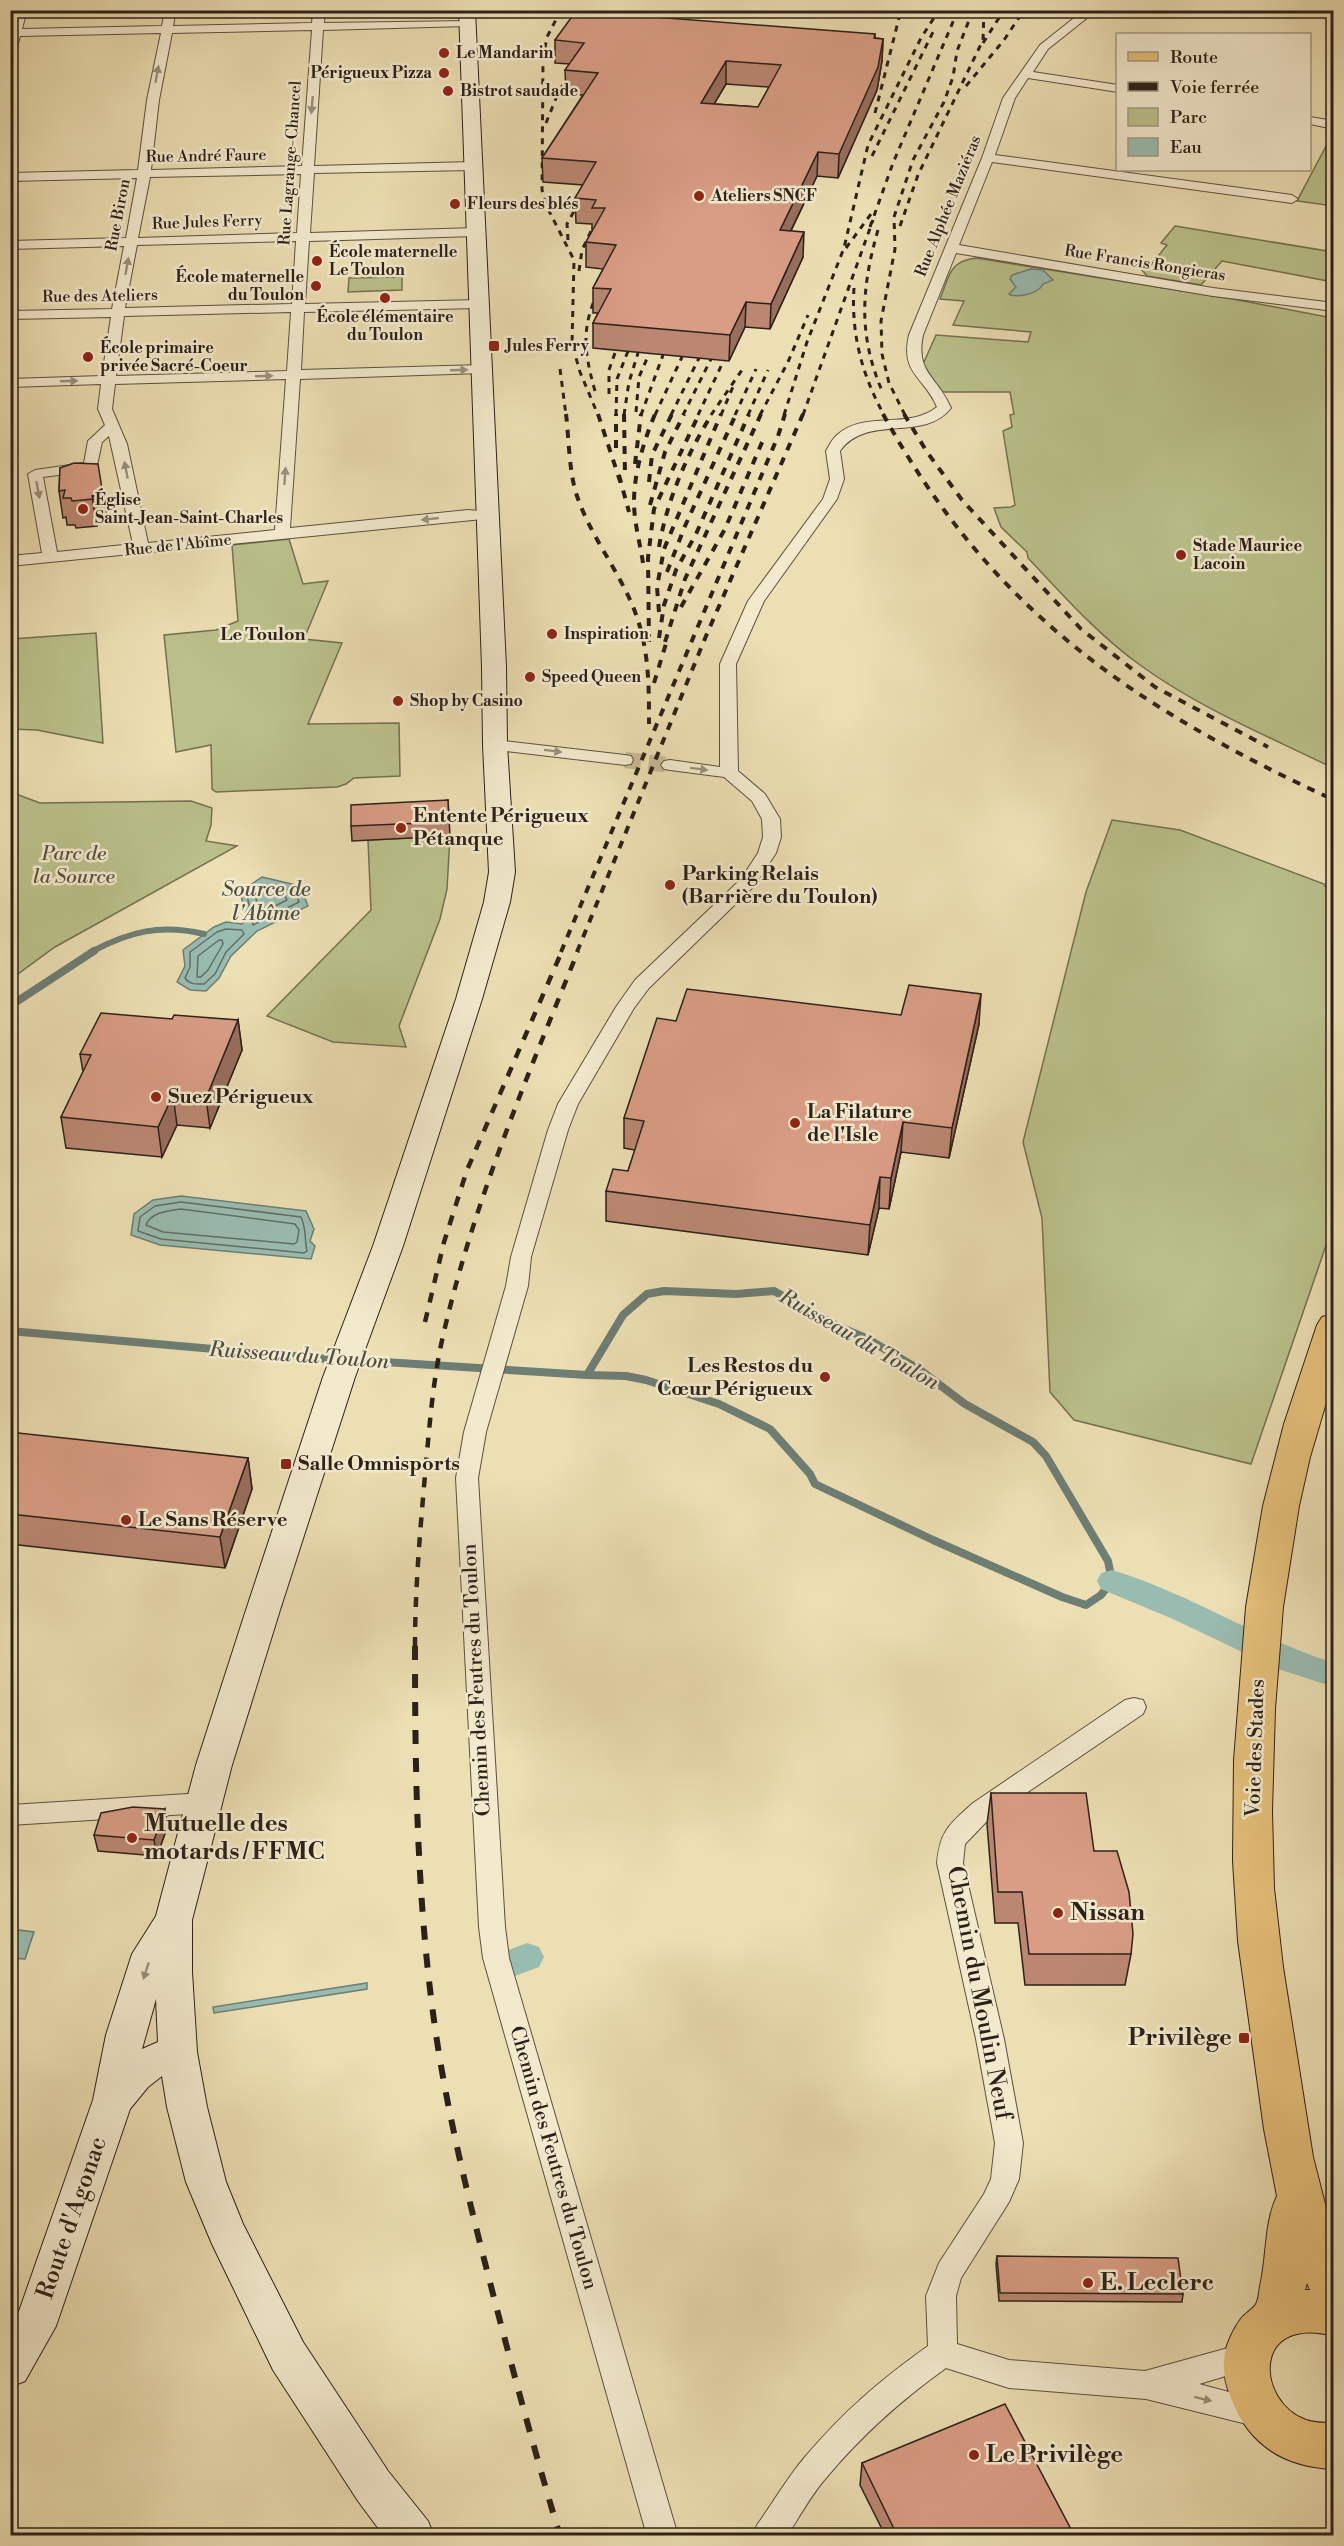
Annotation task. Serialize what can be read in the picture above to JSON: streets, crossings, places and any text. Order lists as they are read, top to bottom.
{
  "streets": {
    "main road": ["Voie des Stades", "Route d'Agonac"],
    "street": [
      "Rue André Faure",
      "Rue Lagrange-Chancel",
      "Rue Alphée Maziéras",
      "Rue Biron",
      "Rue Jules Ferry",
      "Rue Francis Rongieras",
      "Rue des Ateliers",
      "Rue de l'Abîme",
      "Chemin des Feutres du Toulon",
      "Chemin du Moulin Neuf"
    ]
  },
  "crossings": [
    ["Rue André Faure", "Rue Lagrange-Chancel"],
    ["Rue André Faure", "Rue Biron"],
    ["Rue Lagrange-Chancel", "Rue Jules Ferry"],
    ["Rue Lagrange-Chancel", "Rue des Ateliers"],
    ["Rue Lagrange-Chancel", "Rue de l'Abîme"],
    ["Rue Alphée Maziéras", "Rue Francis Rongieras"],
    ["Rue Alphée Maziéras", "Chemin des Feutres du Toulon"],
    ["Rue Biron", "Rue Jules Ferry"],
    ["Rue Biron", "Rue des Ateliers"],
    ["Rue Biron", "Rue de l'Abîme"]
  ],
  "one_way": ["Rue Biron"],
  "districts": ["Le Toulon"],
  "water": ["Source de l'Abîme", "Ruisseau du Toulon"],
  "parks": ["Parc de la Source"],
  "places": {
    "other": [
      "Le Mandarin",
      "Périgueux Pizza",
      "Bistrot saudade",
      "Ateliers SNCF",
      "Fleurs des blés",
      "École maternelle Le Toulon",
      "École maternelle du Toulon",
      "École élémentaire du Toulon",
      "École primaire privée Sacré-Coeur",
      "Église Saint-Jean-Saint-Charles",
      "Stade Maurice Lacoin",
      "Inspiration",
      "Speed Queen",
      "Shop by Casino",
      "Entente Périgueux Pétanque",
      "Parking Relais (Barrière du Toulon)",
      "Suez Périgueux",
      "La Filature de l'Isle",
      "Les Restos du Cœur Périgueux",
      "Le Sans Réserve",
      "Mutuelle des motards / FFMC",
      "Nissan",
      "E. Leclerc",
      "Le Privilège"
    ],
    "transit": ["Jules Ferry", "Salle Omnisports", "Privilège"]
  },
  "legend": [
    "Route",
    "Voie ferrée",
    "Parc",
    "Eau"
  ]
}
